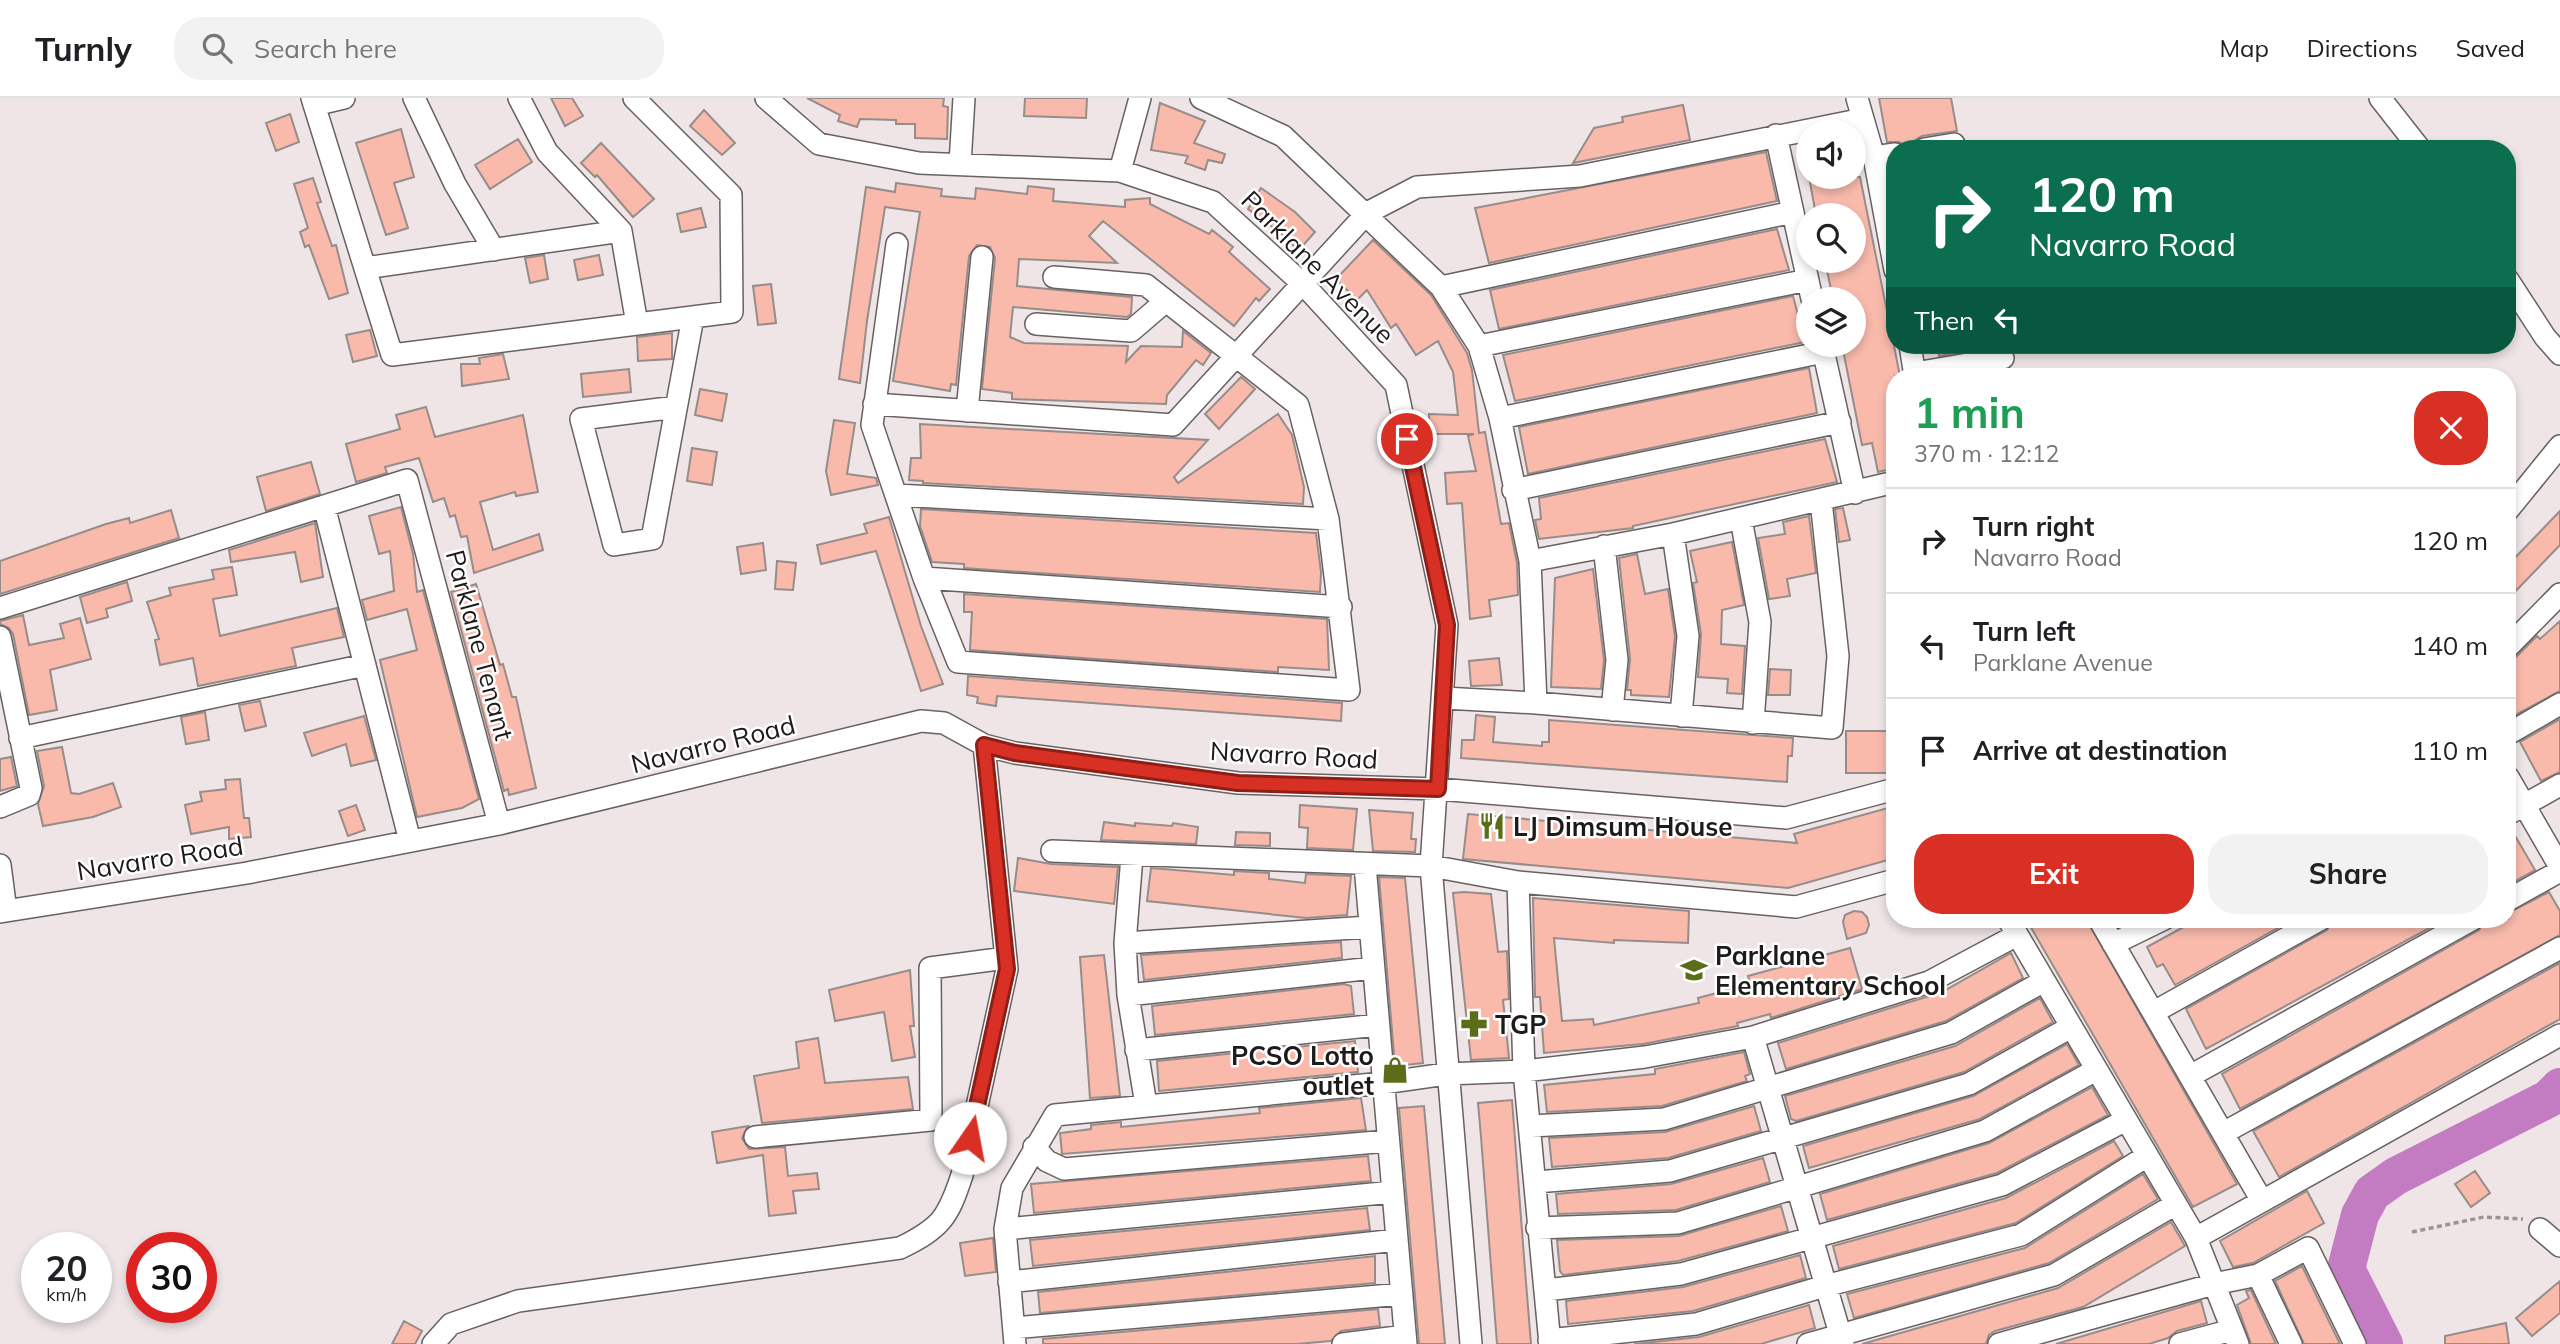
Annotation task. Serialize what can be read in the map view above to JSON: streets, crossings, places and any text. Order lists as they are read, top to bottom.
{
  "streets": {
    "street": ["Parklane Avenue", "Parklane Tenant", "Navarro Road"]
  },
  "crossings": [
    ["Parklane Avenue", "Navarro Road"],
    ["Parklane Tenant", "Navarro Road"]
  ],
  "places": {
    "restaurant": ["LJ Dimsum House"],
    "school or university": ["Parklane Elementary School"],
    "pharmacy": ["TGP"],
    "shop": ["PCSO Lotto outlet"]
  },
  "page": {
    "header": "Turnly",
    "search": "Search here",
    "nav": ["Map", "Directions", "Saved"],
    "turn": ["120 m", "Navarro Road"],
    "then": "Then",
    "heading": ["1 min", "370 m · 12:12"],
    "list": [
      {
        "name": "Turn right",
        "note": "Navarro Road",
        "value": "120 m"
      },
      {
        "name": "Turn left",
        "note": "Parklane Avenue",
        "value": "140 m"
      },
      {
        "name": "Arrive at destination",
        "value": "110 m"
      }
    ],
    "buttons": ["Exit", "Share"],
    "speed": "20 km/h",
    "limit": "30"
  }
}
